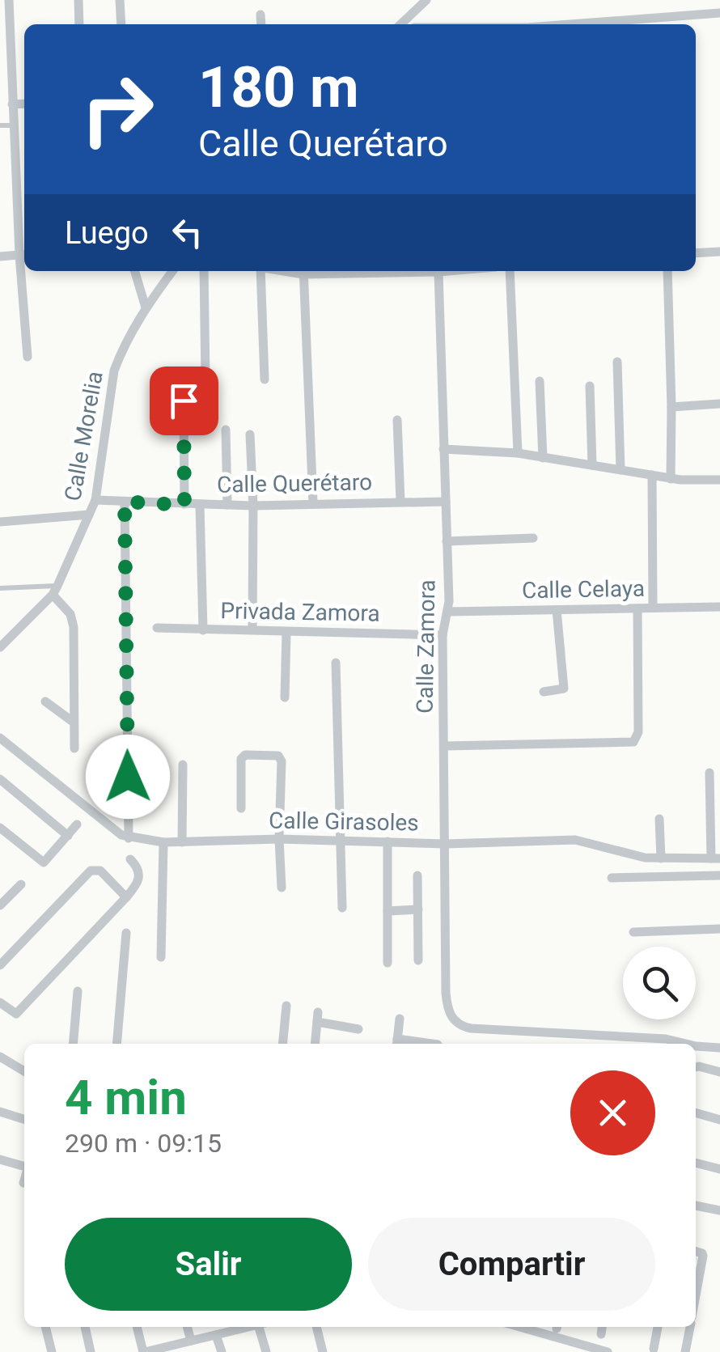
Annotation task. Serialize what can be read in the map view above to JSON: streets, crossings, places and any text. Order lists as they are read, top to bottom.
{
  "streets": {
    "street": [
      "Calle Morelia",
      "Calle Querétaro",
      "Calle Celaya",
      "Privada Zamora",
      "Calle Zamora",
      "Calle Girasoles"
    ]
  },
  "crossings": [
    ["Calle Morelia", "Calle Querétaro"],
    ["Calle Querétaro", "Calle Zamora"],
    ["Calle Celaya", "Calle Zamora"],
    ["Privada Zamora", "Calle Zamora"],
    ["Calle Zamora", "Calle Girasoles"]
  ],
  "page": {
    "turn": ["180 m", "Calle Querétaro"],
    "then": "Luego",
    "heading": ["4 min", "290 m · 09:15"],
    "buttons": ["Salir", "Compartir"]
  }
}
